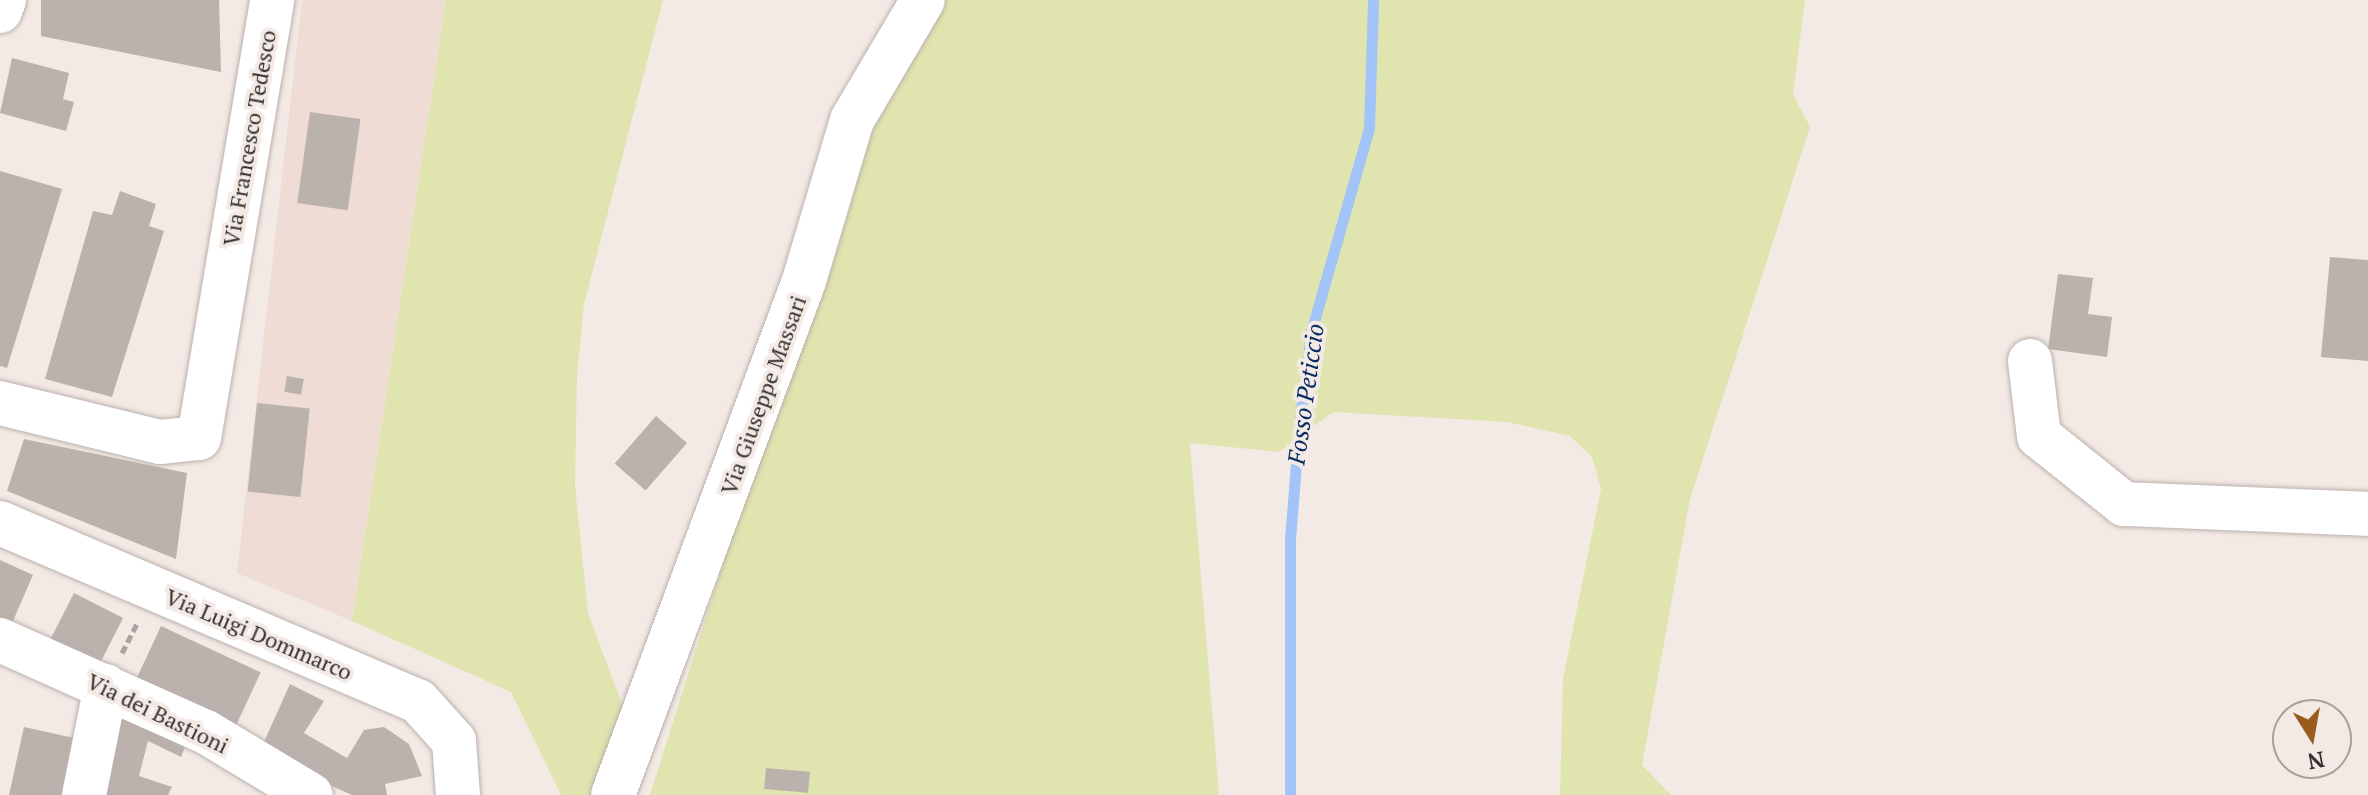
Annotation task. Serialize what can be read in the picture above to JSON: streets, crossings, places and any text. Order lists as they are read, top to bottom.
{
  "streets": {
    "street": [
      "Via Francesco Tedesco",
      "Via Giuseppe Massari",
      "Via Luigi Dommarco",
      "Via dei Bastioni"
    ]
  },
  "water": ["Fosso Peticcio"],
  "north": "bottom"
}
